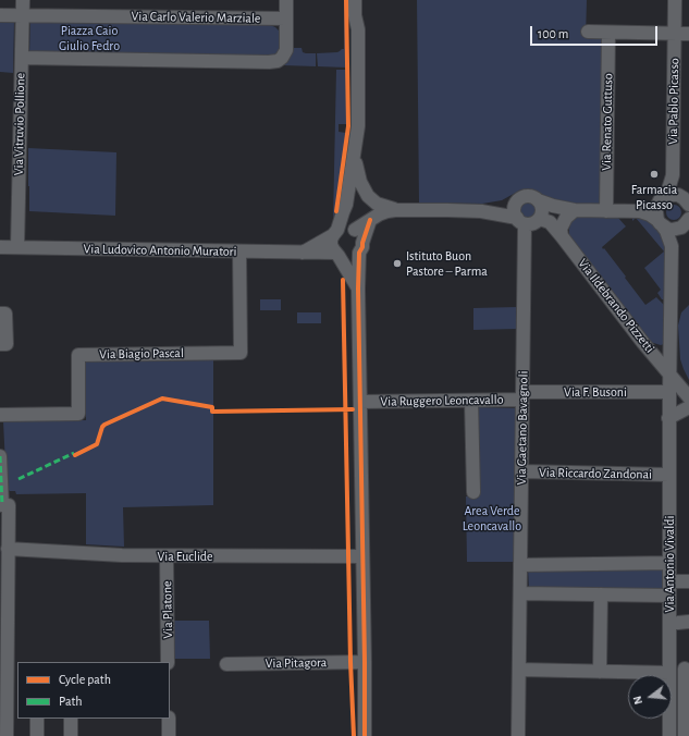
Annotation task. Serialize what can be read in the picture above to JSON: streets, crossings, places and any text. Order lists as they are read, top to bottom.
{
  "streets": {
    "street": [
      "Via Carlo Valerio Marziale",
      "Via Pablo Picasso",
      "Via Renato Guttuso",
      "Via Vitruvio Pollione",
      "Via Ludovico Antonio Muratori",
      "Via Ildebrando Pizzetti",
      "Via Biagio Pascal",
      "Via F. Busoni",
      "Via Ruggero Leoncavallo",
      "Via Gaetano Bavagnoli",
      "Via Riccardo Zandonai",
      "Via Euclide",
      "Via Antonio Vivaldi",
      "Via Platone",
      "Via Pitagora"
    ]
  },
  "crossings": [
    ["Via Carlo Valerio Marziale", "Via Vitruvio Pollione"],
    ["Via Pablo Picasso", "Via Ildebrando Pizzetti"],
    ["Via Pablo Picasso", "Via F. Busoni"],
    ["Via Pablo Picasso", "Via Antonio Vivaldi"],
    ["Via Vitruvio Pollione", "Via Ludovico Antonio Muratori"],
    ["Via Ludovico Antonio Muratori", "Via Biagio Pascal"],
    ["Via Ildebrando Pizzetti", "Via Gaetano Bavagnoli"],
    ["Via F. Busoni", "Via Ruggero Leoncavallo"],
    ["Via F. Busoni", "Via Gaetano Bavagnoli"],
    ["Via F. Busoni", "Via Antonio Vivaldi"],
    ["Via Ruggero Leoncavallo", "Via Gaetano Bavagnoli"],
    ["Via Gaetano Bavagnoli", "Via Riccardo Zandonai"],
    ["Via Riccardo Zandonai", "Via Antonio Vivaldi"],
    ["Via Euclide", "Via Platone"]
  ],
  "parks": ["Piazza Caio Giulio Fedro", "Area Verde Leoncavallo"],
  "places": ["Farmacia Picasso", "Istituto Buon Pastore – Parma"],
  "legend": ["Cycle path", "Path"],
  "scale_bar": "100 m",
  "north": "left"
}
